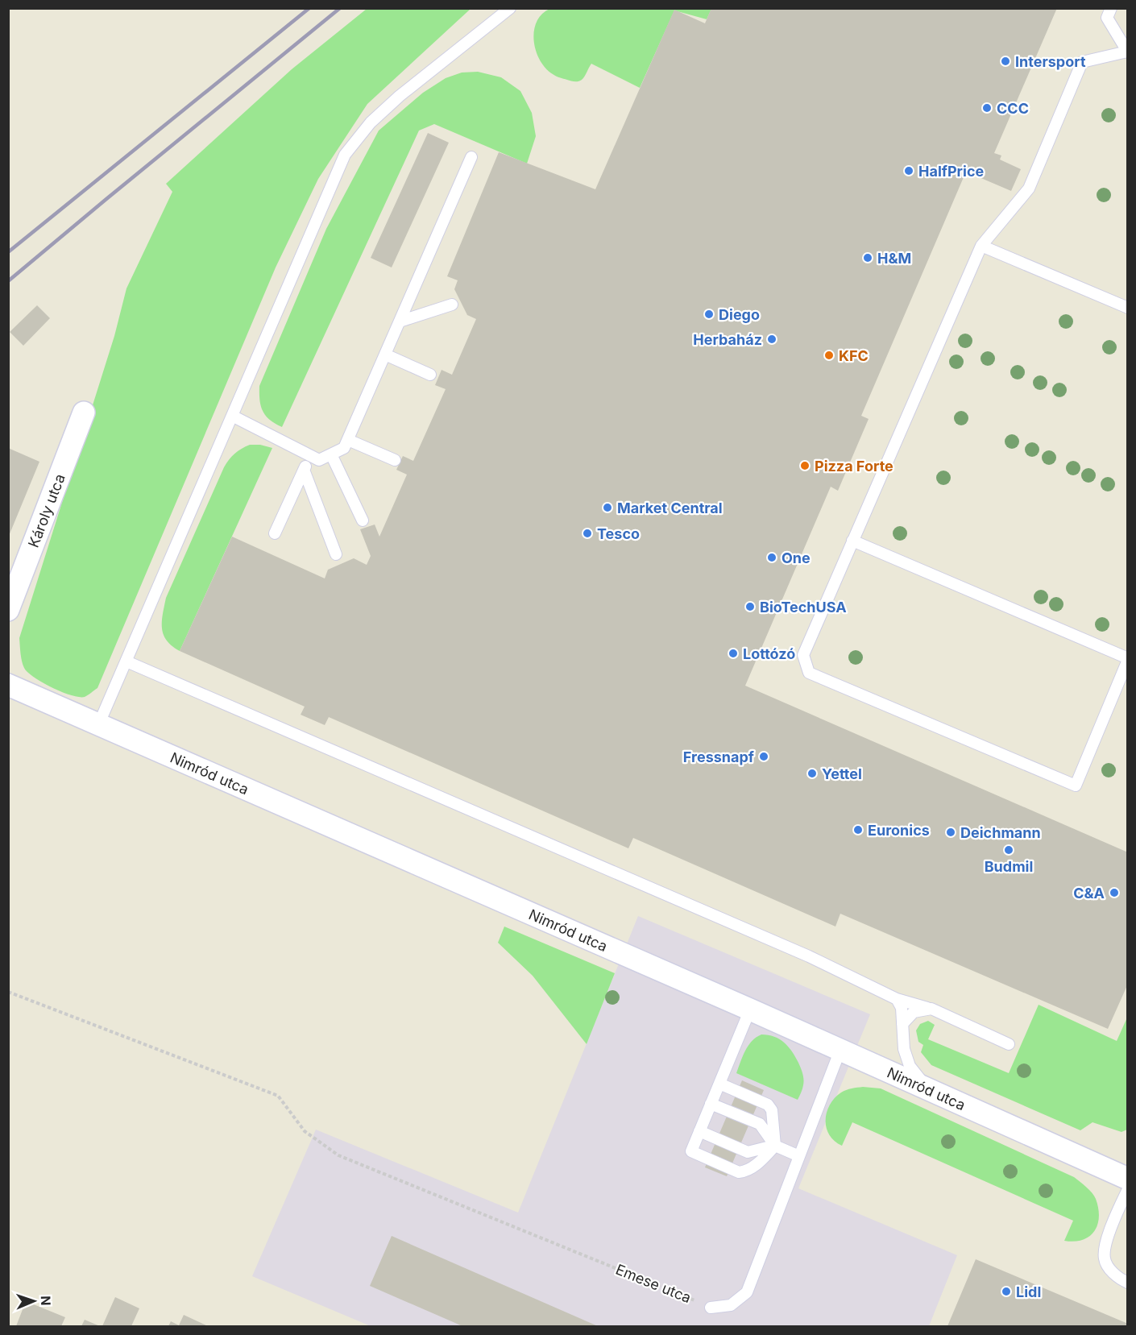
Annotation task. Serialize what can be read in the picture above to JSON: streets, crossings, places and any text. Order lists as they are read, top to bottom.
{
  "streets": {
    "street": ["Károly utca", "Nimród utca"],
    "path": ["Emese utca"]
  },
  "places": [
    "Intersport",
    "CCC",
    "HalfPrice",
    "H&M",
    "Diego",
    "Herbaház",
    "KFC",
    "Pizza Forte",
    "Market Central",
    "Tesco",
    "One",
    "BioTechUSA",
    "Lottózó",
    "Fressnapf",
    "Yettel",
    "Euronics",
    "Deichmann",
    "Budmil",
    "C&A",
    "Lidl"
  ],
  "north": "right"
}
